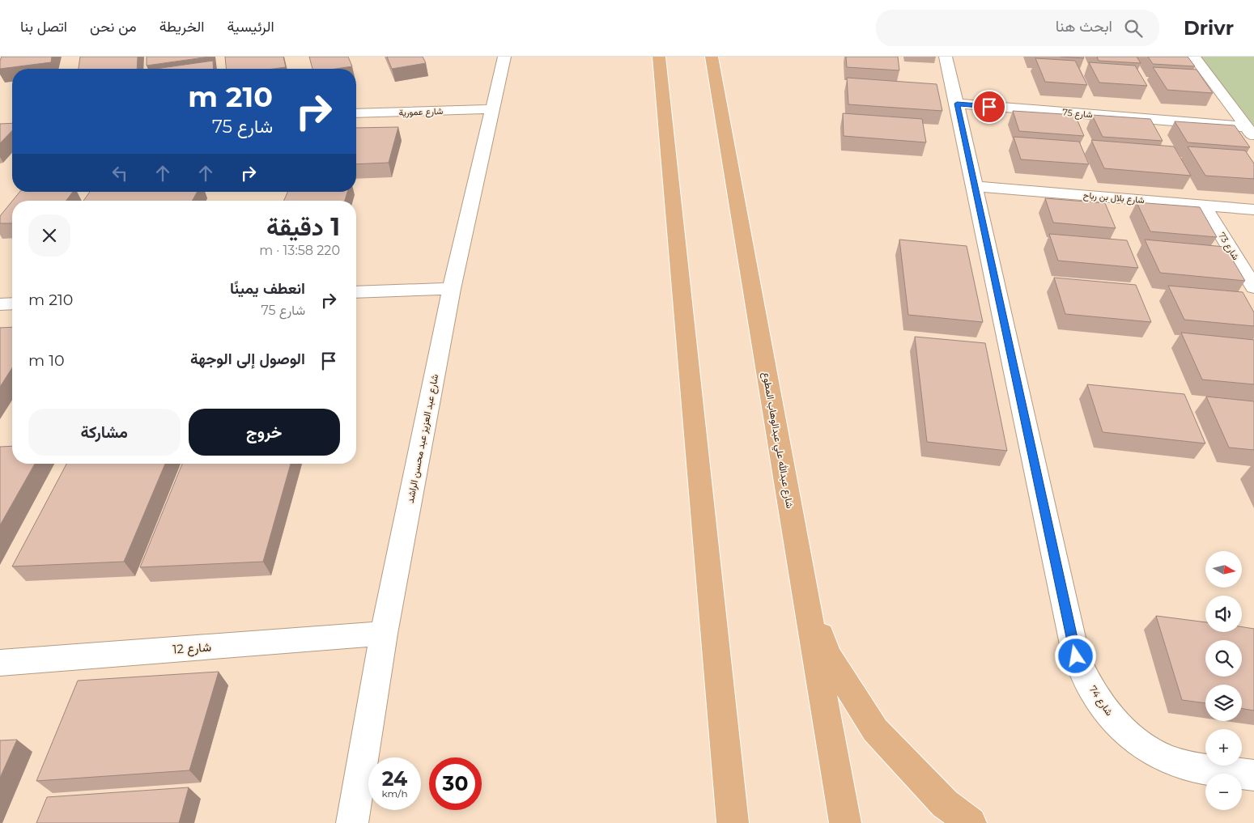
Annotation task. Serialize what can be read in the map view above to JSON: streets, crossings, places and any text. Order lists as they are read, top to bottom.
{
  "streets": {
    "main road": ["شارع عبدالله علي عبدالوهاب المطوع"],
    "street": [
      "شارع عمورية",
      "شارع 75",
      "شارع بلال بن رباح",
      "شارع 73",
      "شارع عبد العزيز عبد محسن الراشد",
      "شارع 12",
      "شارع 74"
    ]
  },
  "crossings": [
    ["شارع عمورية", "شارع عبد العزيز عبد محسن الراشد"],
    ["شارع 75", "شارع 74"],
    ["شارع بلال بن رباح", "شارع 73"],
    ["شارع بلال بن رباح", "شارع 74"],
    ["شارع عبد العزيز عبد محسن الراشد", "شارع 12"]
  ],
  "north": "right",
  "page": {
    "header": "Drivr",
    "search": "ابحث هنا",
    "nav": [
      "الرئيسية",
      "الخريطة",
      "من نحن",
      "اتصل بنا"
    ],
    "turn": ["210 m", "شارع 75"],
    "heading": ["1 دقيقة", "220 m · 13:58"],
    "list": [
      {
        "name": "انعطف يمينًا",
        "note": "شارع 75",
        "value": "210 m"
      },
      {
        "name": "الوصول إلى الوجهة",
        "value": "10 m"
      }
    ],
    "buttons": ["خروج", "مشاركة"],
    "map_buttons": ["+", "−"],
    "speed": "24 km/h",
    "limit": "30"
  }
}
